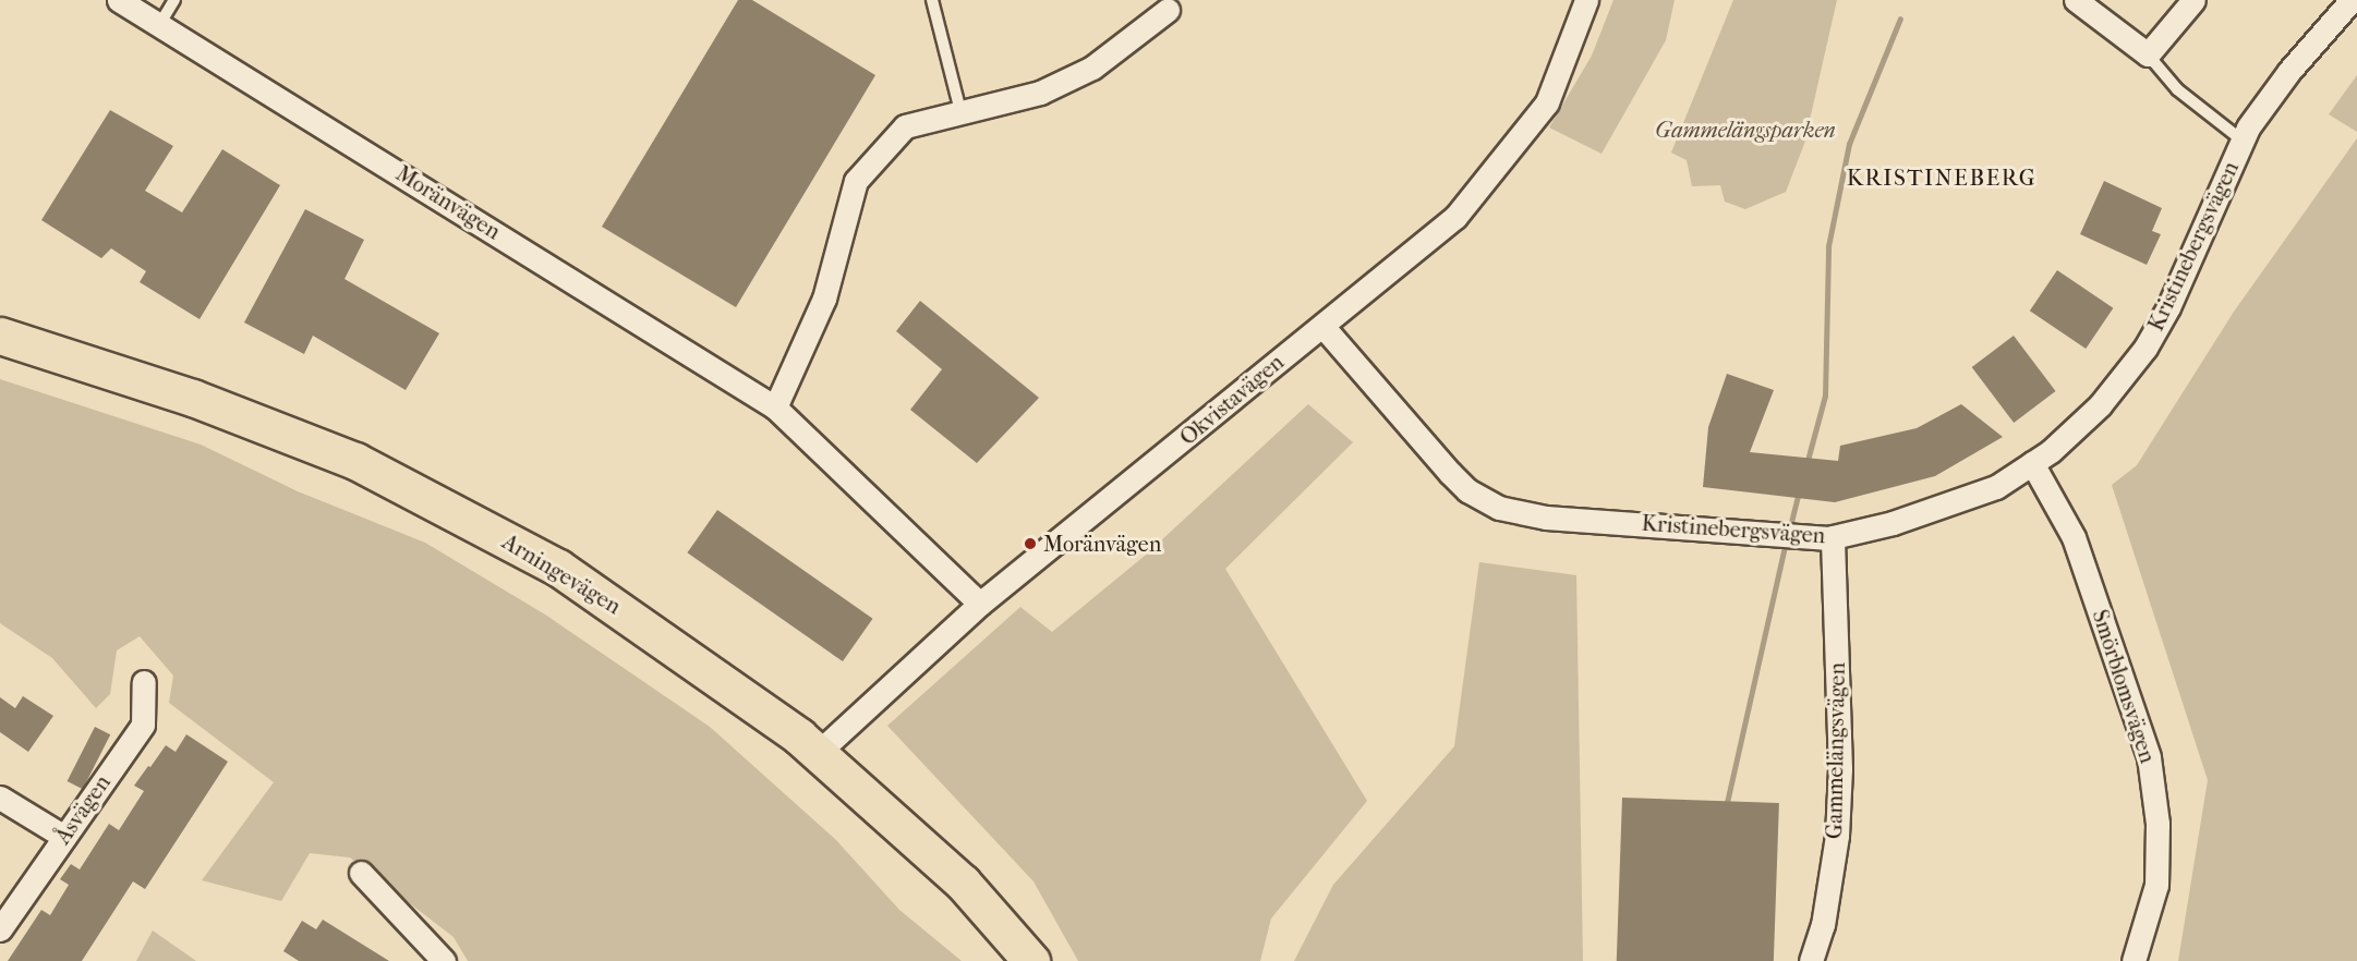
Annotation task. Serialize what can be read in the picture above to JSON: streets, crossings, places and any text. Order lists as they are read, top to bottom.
{
  "streets": {
    "main road": ["Arningevägen"],
    "street": [
      "Moränvägen",
      "Kristinebergsvägen",
      "Okvistavägen",
      "Smörblomsvägen",
      "Gammelängsvägen",
      "Åsvägen"
    ]
  },
  "crossings": [
    ["Moränvägen", "Okvistavägen"],
    ["Kristinebergsvägen", "Okvistavägen"],
    ["Kristinebergsvägen", "Smörblomsvägen"],
    ["Kristinebergsvägen", "Gammelängsvägen"],
    ["Okvistavägen", "Arningevägen"]
  ],
  "districts": ["KRISTINEBERG"],
  "parks": ["Gammelängsparken"],
  "places": ["Moränvägen"]
}
